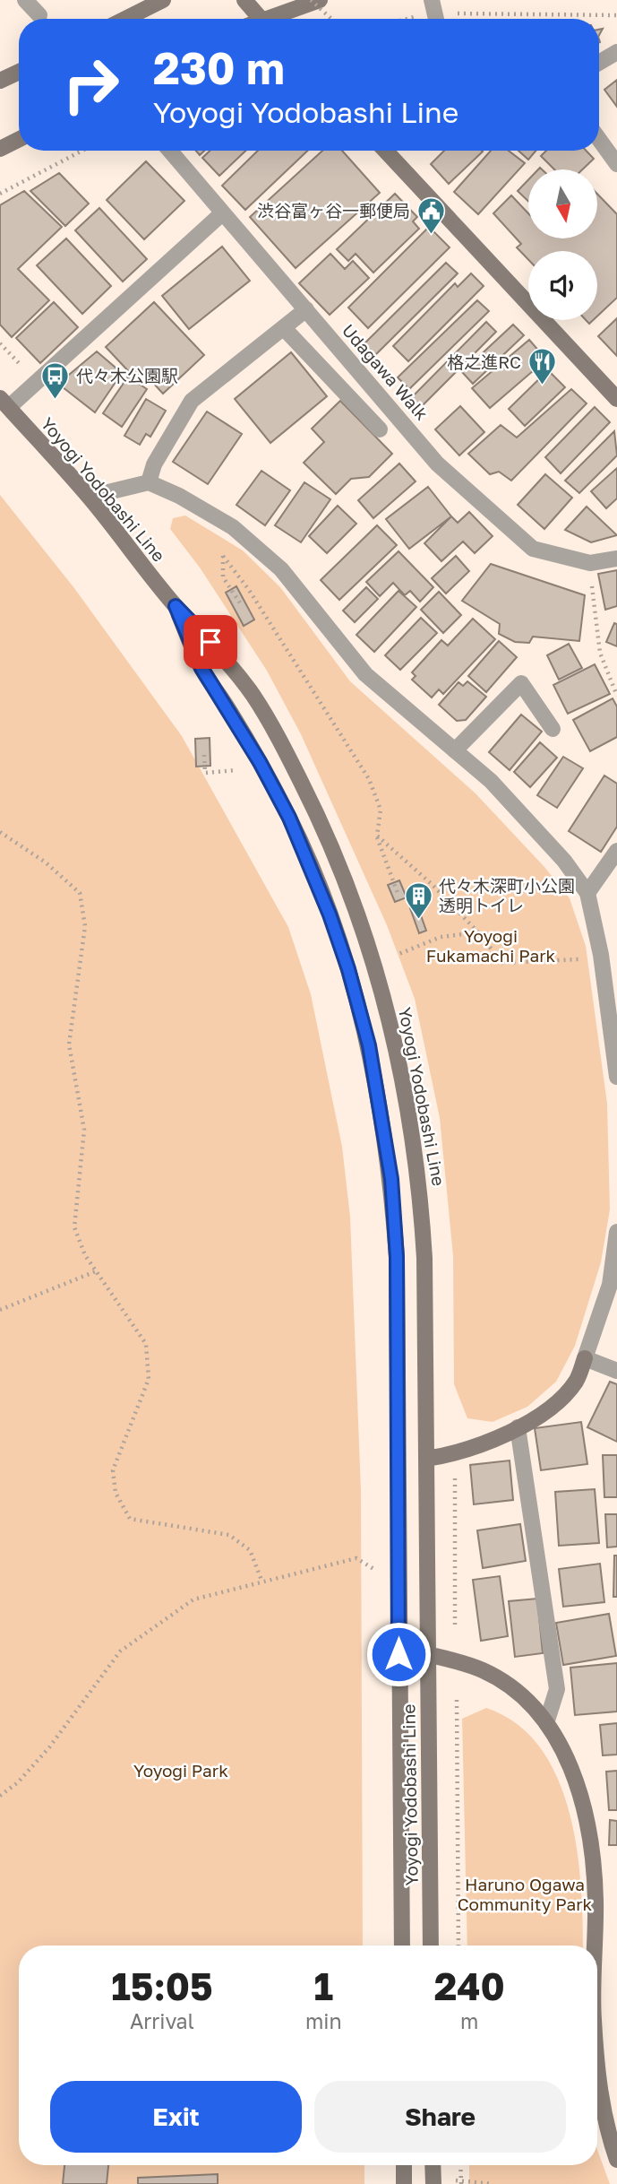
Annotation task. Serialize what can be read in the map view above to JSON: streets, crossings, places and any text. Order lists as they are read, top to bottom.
{
  "streets": {
    "street": ["Udagawa Walk", "Yoyogi Yodobashi Line"]
  },
  "parks": ["Yoyogi Fukamachi Park", "Yoyogi Park", "Haruno Ogawa Community Park"],
  "places": {
    "public building": ["渋谷富ヶ谷一郵便局"],
    "restaurant": ["格之進RC"],
    "bus stop": ["代々木公園駅"],
    "building": ["代々木深町小公園 透明トイレ"]
  },
  "north": "bottom",
  "page": {
    "turn": ["230 m", "Yoyogi Yodobashi Line"],
    "eta": [
      "15:05",
      "Arrival",
      "1",
      "min",
      "240",
      "m"
    ],
    "buttons": ["Exit", "Share"]
  }
}
